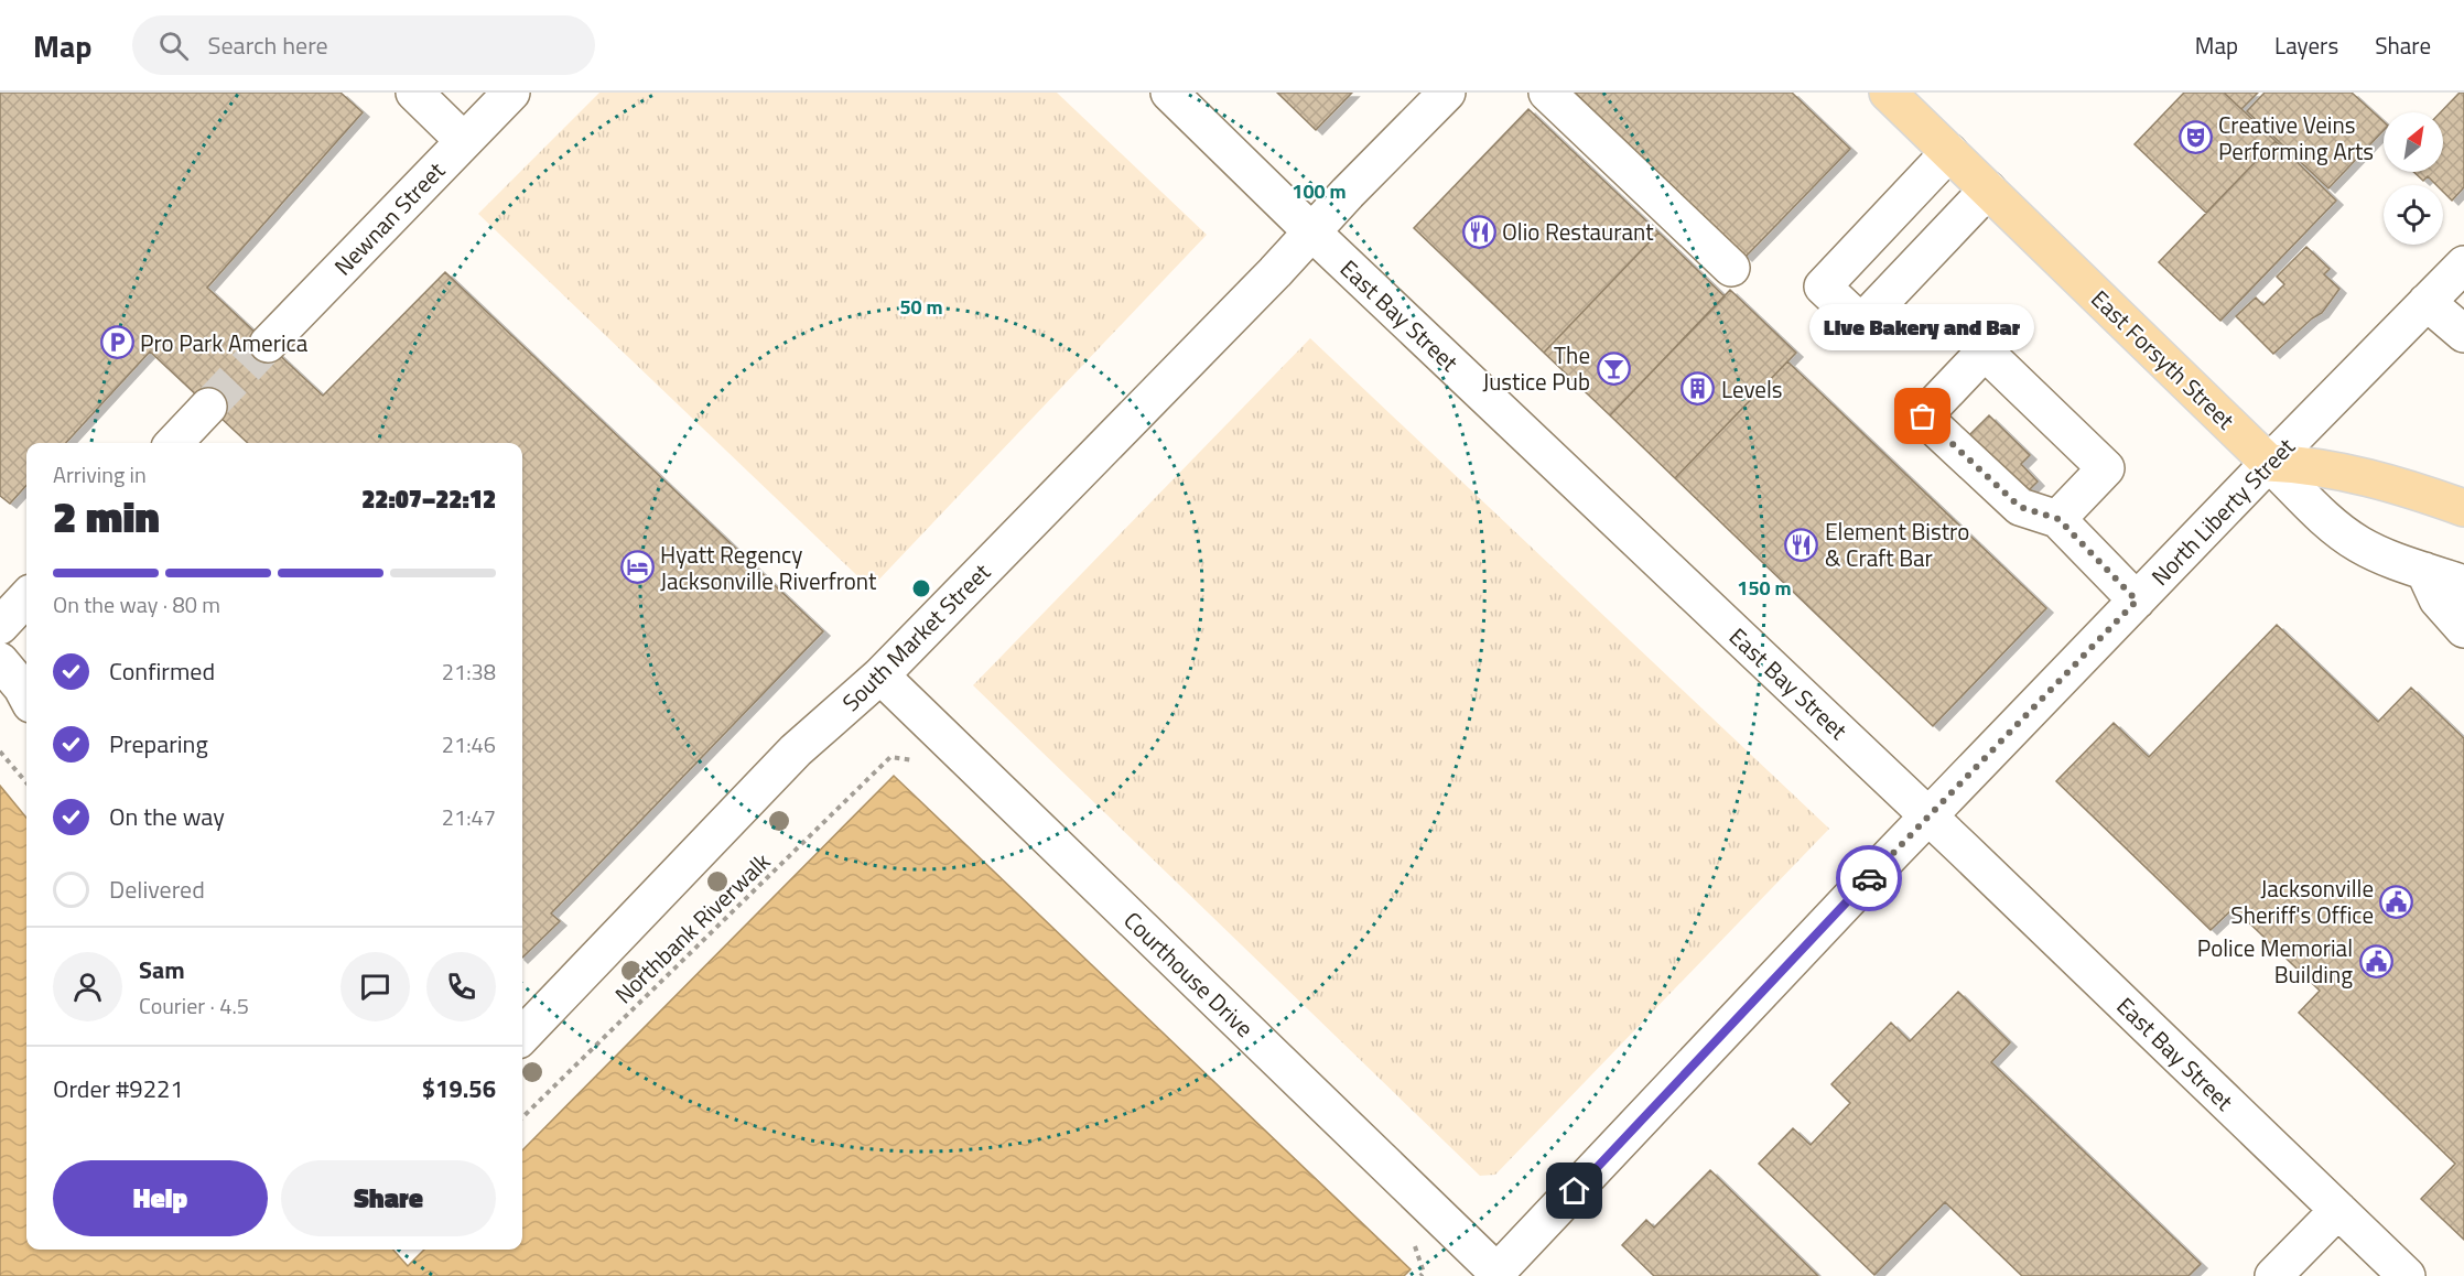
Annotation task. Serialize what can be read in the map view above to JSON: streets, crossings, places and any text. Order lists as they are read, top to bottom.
{
  "streets": {
    "main road": ["East Forsyth Street"],
    "street": [
      "Newnan Street",
      "East Bay Street",
      "North Liberty Street",
      "South Market Street",
      "Courthouse Drive"
    ],
    "path": ["Northbank Riverwalk"]
  },
  "crossings": [
    ["East Bay Street", "North Liberty Street"],
    ["East Bay Street", "South Market Street"],
    ["East Forsyth Street", "North Liberty Street"],
    ["North Liberty Street", "Courthouse Drive"],
    ["South Market Street", "Courthouse Drive"]
  ],
  "places": {
    "theatre": ["Creative Veins Performing Arts"],
    "restaurant": ["Olio Restaurant", "Element Bistro & Craft Bar"],
    "parking": ["Pro Park America"],
    "bar": ["The Justice Pub"],
    "building": ["Levels"],
    "other": ["Live Bakery and Bar"],
    "hotel": ["Hyatt Regency Jacksonville Riverfront"],
    "public building": ["Jacksonville Sheriff's Office", "Police Memorial Building"]
  },
  "north": "top right",
  "page": {
    "header": "Map",
    "search": "Search here",
    "nav": ["Map", "Layers", "Share"],
    "bubble": "Live Bakery and Bar",
    "heading": ["2 min", "Arriving in", "22:07–22:12"],
    "panel": [
      "Sam",
      "Courier · 4.5",
      "Order #9221",
      "$19.56"
    ],
    "bar": "On the way · 80 m",
    "list": [
      ["Confirmed", "21:38"],
      ["Preparing", "21:46"],
      ["On the way", "21:47"],
      "Delivered"
    ],
    "buttons": ["Help", "Share"]
  },
  "rings": ["100 m", "50 m", "150 m"]
}
